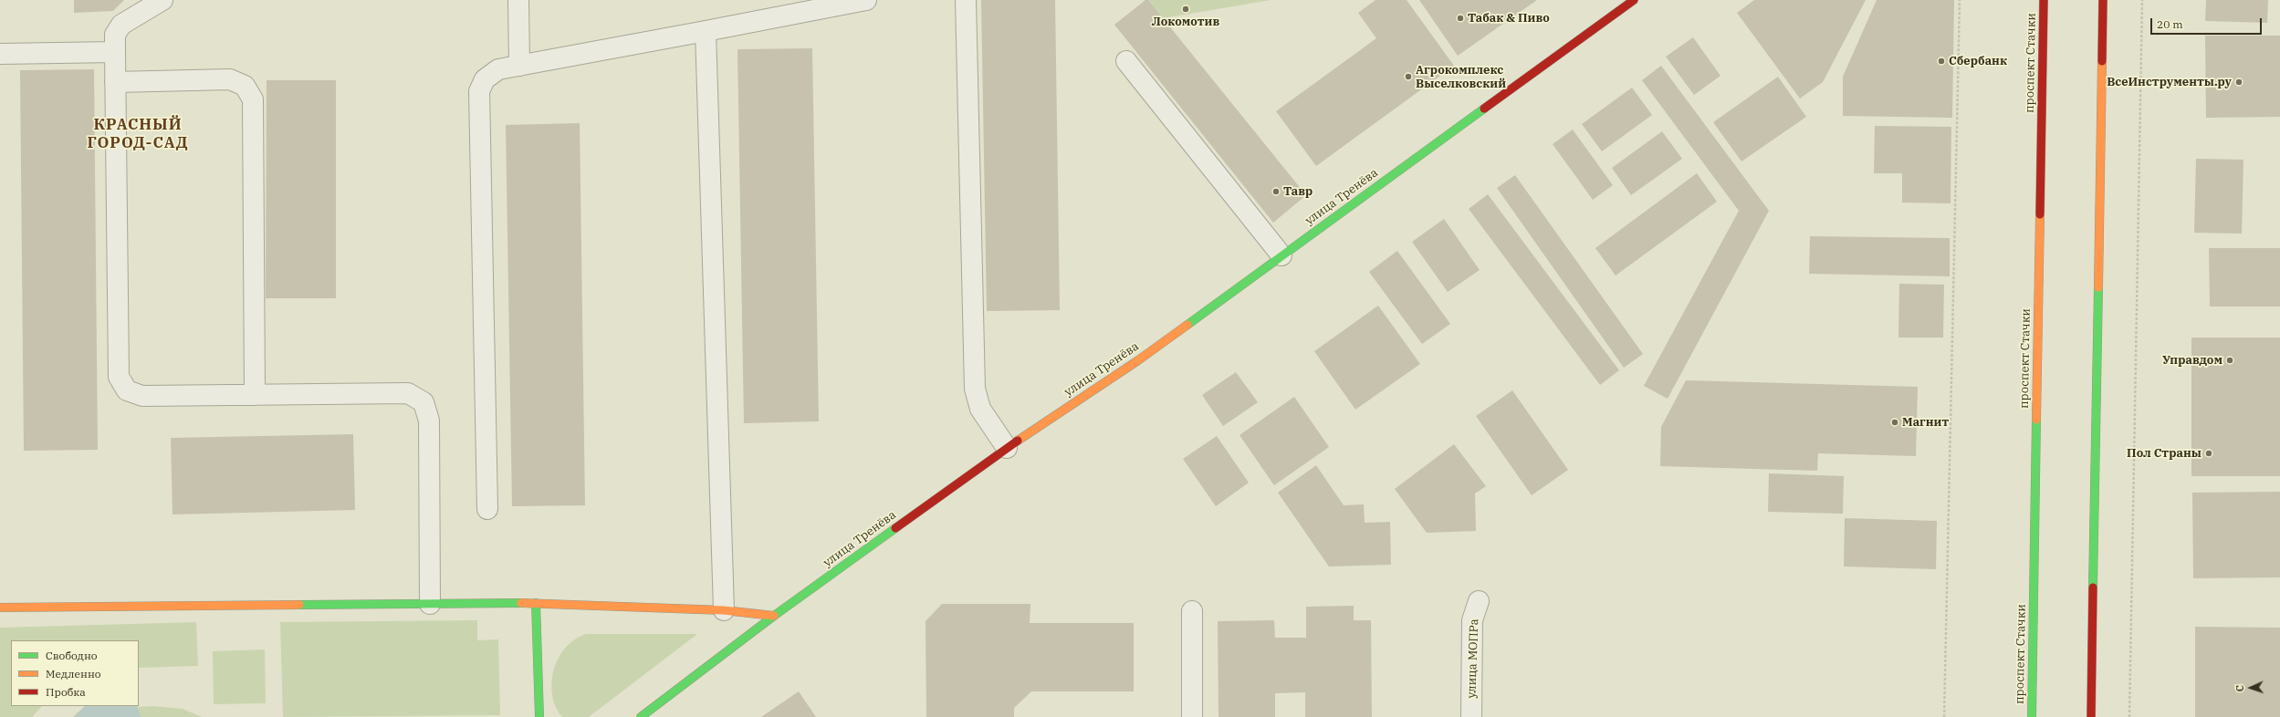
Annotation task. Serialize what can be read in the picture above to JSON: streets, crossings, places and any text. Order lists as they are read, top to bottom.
{
  "streets": {
    "street": ["проспект Стачки", "улица Тренёва", "улица МОПРа"]
  },
  "districts": ["КРАСНЫЙ ГОРОД-САД"],
  "places": [
    "Локомотив",
    "Табак & Пиво",
    "Сбербанк",
    "Агрокомплекс Выселковский",
    "ВсеИнструменты.ру",
    "Тавр",
    "Управдом",
    "Магнит",
    "Пол Страны"
  ],
  "legend": ["Свободно", "Медленно", "Пробка"],
  "scale_bar": "20 m",
  "north": "left"
}
